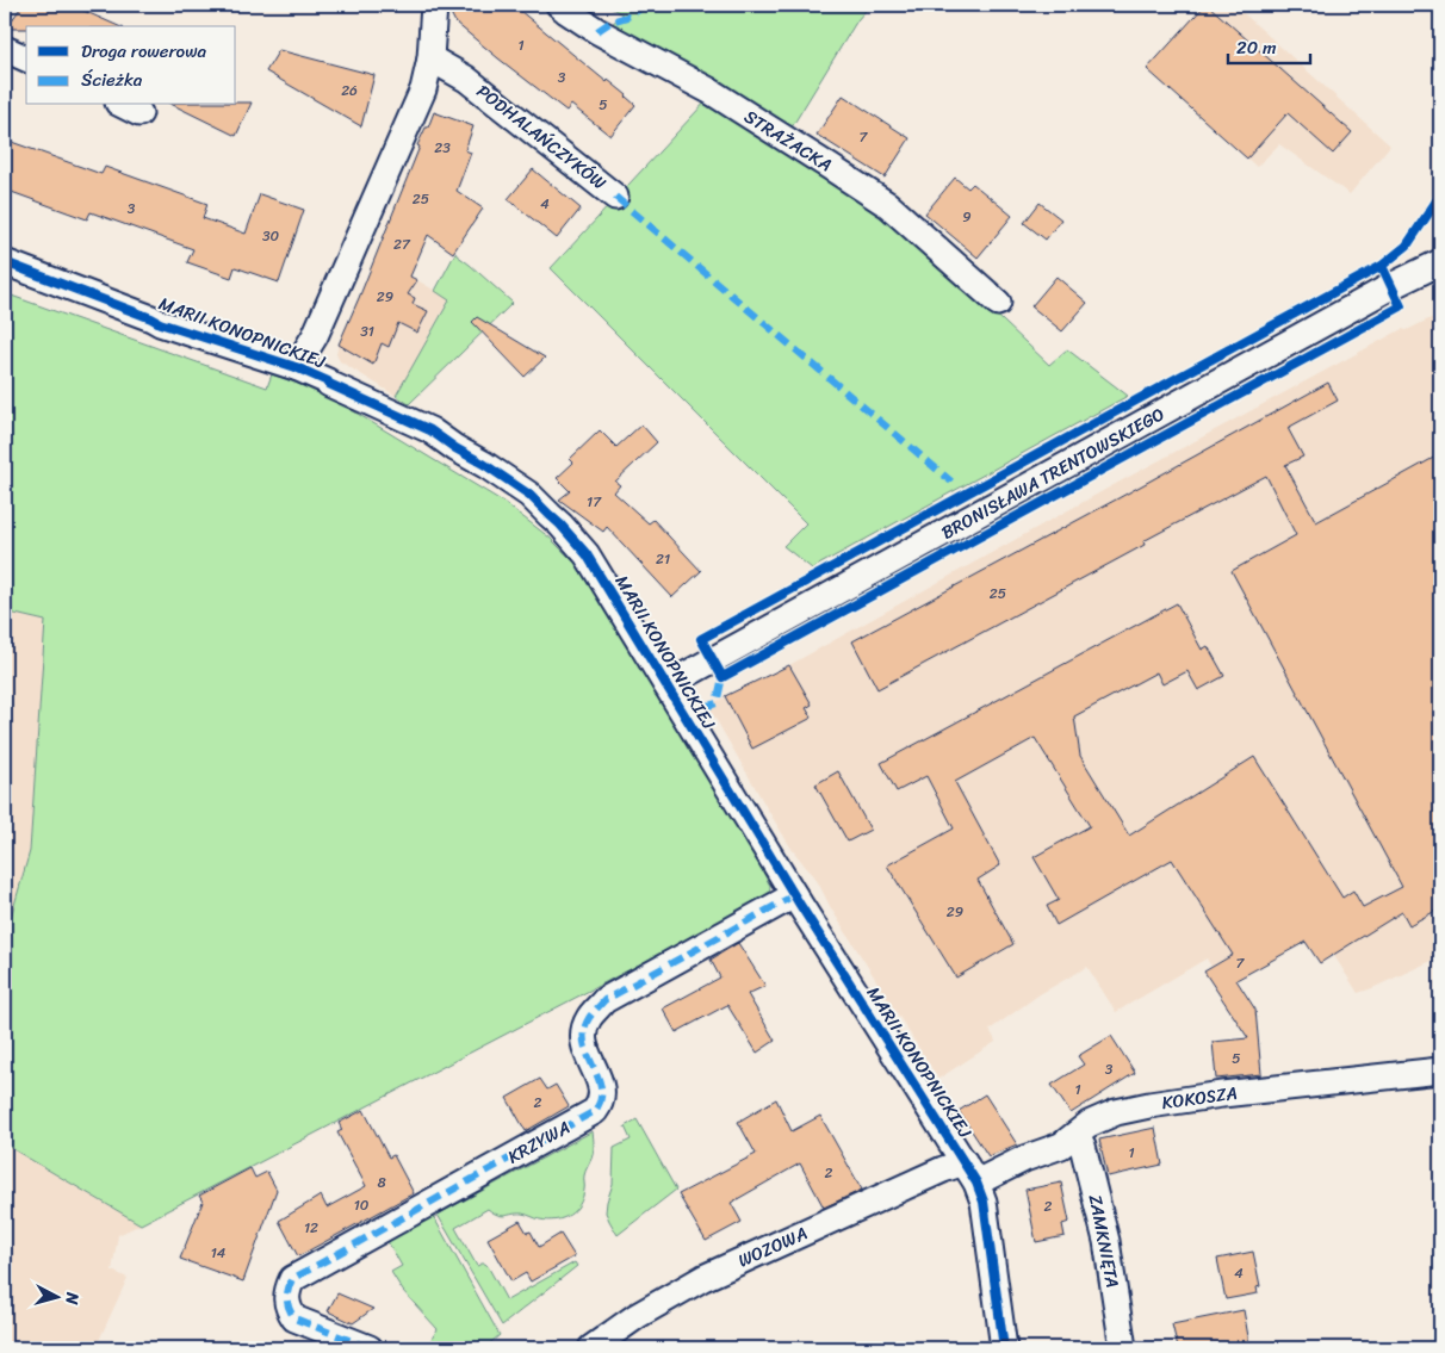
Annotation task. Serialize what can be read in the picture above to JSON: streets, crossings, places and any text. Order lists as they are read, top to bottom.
{
  "streets": {
    "street": [
      "PODHALAŃCZYKÓW",
      "STRAŻACKA",
      "MARII KONOPNICKIEJ",
      "BRONISŁAWA TRENTOWSKIEGO",
      "KOKOSZA",
      "KRZYWA",
      "ZAMKNIĘTA",
      "WOZOWA"
    ]
  },
  "crossings": [
    ["MARII KONOPNICKIEJ", "BRONISŁAWA TRENTOWSKIEGO"],
    ["MARII KONOPNICKIEJ", "KOKOSZA"],
    ["MARII KONOPNICKIEJ", "KRZYWA"],
    ["MARII KONOPNICKIEJ", "WOZOWA"],
    ["KOKOSZA", "ZAMKNIĘTA"],
    ["KOKOSZA", "WOZOWA"]
  ],
  "house_numbers": [
    "1",
    "3",
    "26",
    "5",
    "7",
    "23",
    "25",
    "4",
    "3",
    "9",
    "30",
    "27",
    "29",
    "31",
    "17",
    "21",
    "25",
    "29",
    "7",
    "5",
    "3",
    "1",
    "2",
    "1",
    "2",
    "8",
    "10",
    "2",
    "12",
    "14",
    "4"
  ],
  "legend": ["Droga rowerowa", "Ścieżka"],
  "scale_bar": "20 m",
  "north": "right"
}
